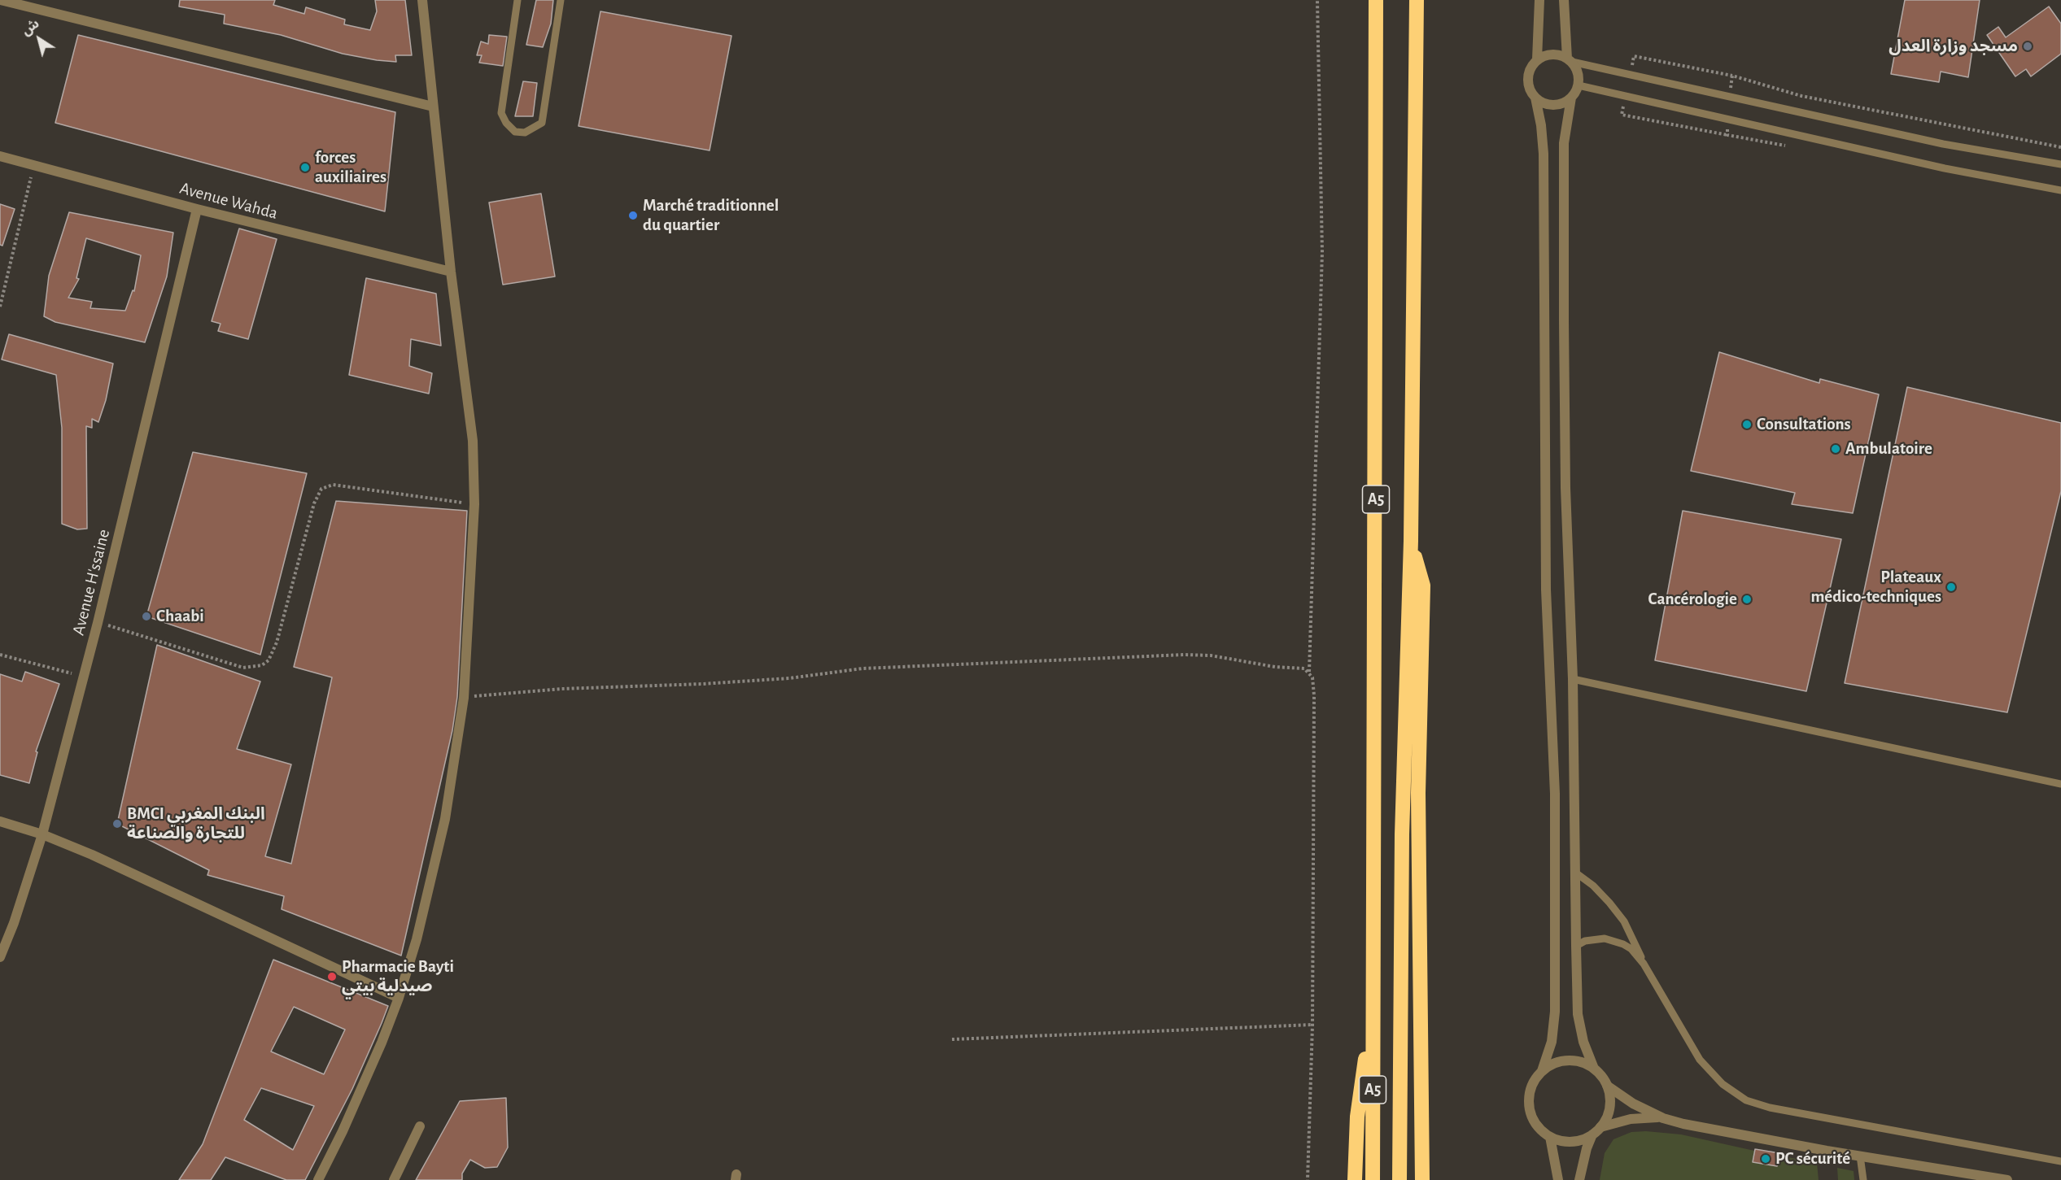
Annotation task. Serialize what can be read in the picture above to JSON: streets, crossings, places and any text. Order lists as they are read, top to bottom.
{
  "streets": {
    "highway": ["A5"],
    "street": ["Avenue Wahda", "Avenue H'ssaine"]
  },
  "crossings": [
    ["Avenue Wahda", "Avenue H'ssaine"]
  ],
  "places": [
    "مسجد وزارة العدل",
    "forces auxiliaires",
    "Marché traditionnel du quartier",
    "Consultations",
    "Ambulatoire",
    "Plateaux médico-techniques",
    "Cancérologie",
    "Chaabi",
    "BMCI البنك المغربي للتجارة والصناعة",
    "Pharmacie Bayti صيدلية بيتي",
    "PC sécurité"
  ],
  "north": "top left"
}
